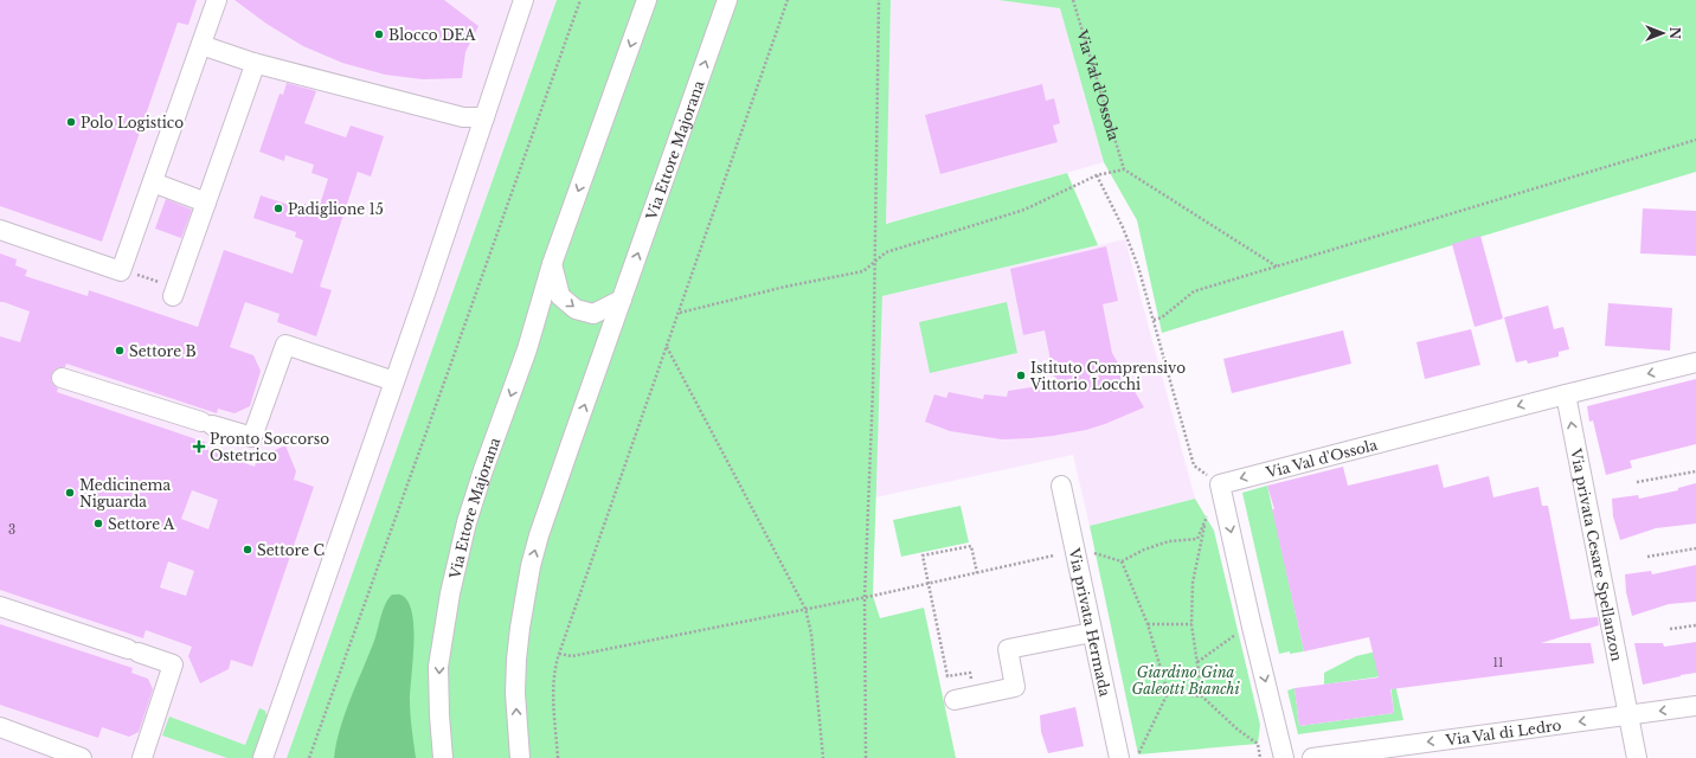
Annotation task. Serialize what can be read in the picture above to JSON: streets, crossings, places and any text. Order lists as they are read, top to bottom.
{
  "streets": {
    "street": [
      "Via Val d'Ossola",
      "Via Ettore Majorana",
      "Via privata Cesare Spellanzon",
      "Via privata Hermada",
      "Via Val di Ledro"
    ]
  },
  "crossings": [
    ["Via Val d'Ossola", "Via privata Cesare Spellanzon"],
    ["Via privata Cesare Spellanzon", "Via Val di Ledro"]
  ],
  "one_way": ["Via Val d'Ossola", "Via privata Cesare Spellanzon", "Via Val di Ledro"],
  "parks": ["Giardino Gina Galeotti Bianchi"],
  "places": {
    "other": [
      "Blocco DEA",
      "Polo Logistico",
      "Padiglione 15",
      "Settore B",
      "Istituto Comprensivo Vittorio Locchi",
      "Medicinema Niguarda",
      "Settore A",
      "Settore C"
    ],
    "health": ["Pronto Soccorso Ostetrico"]
  },
  "house_numbers": ["3", "11"],
  "north": "right"
}
